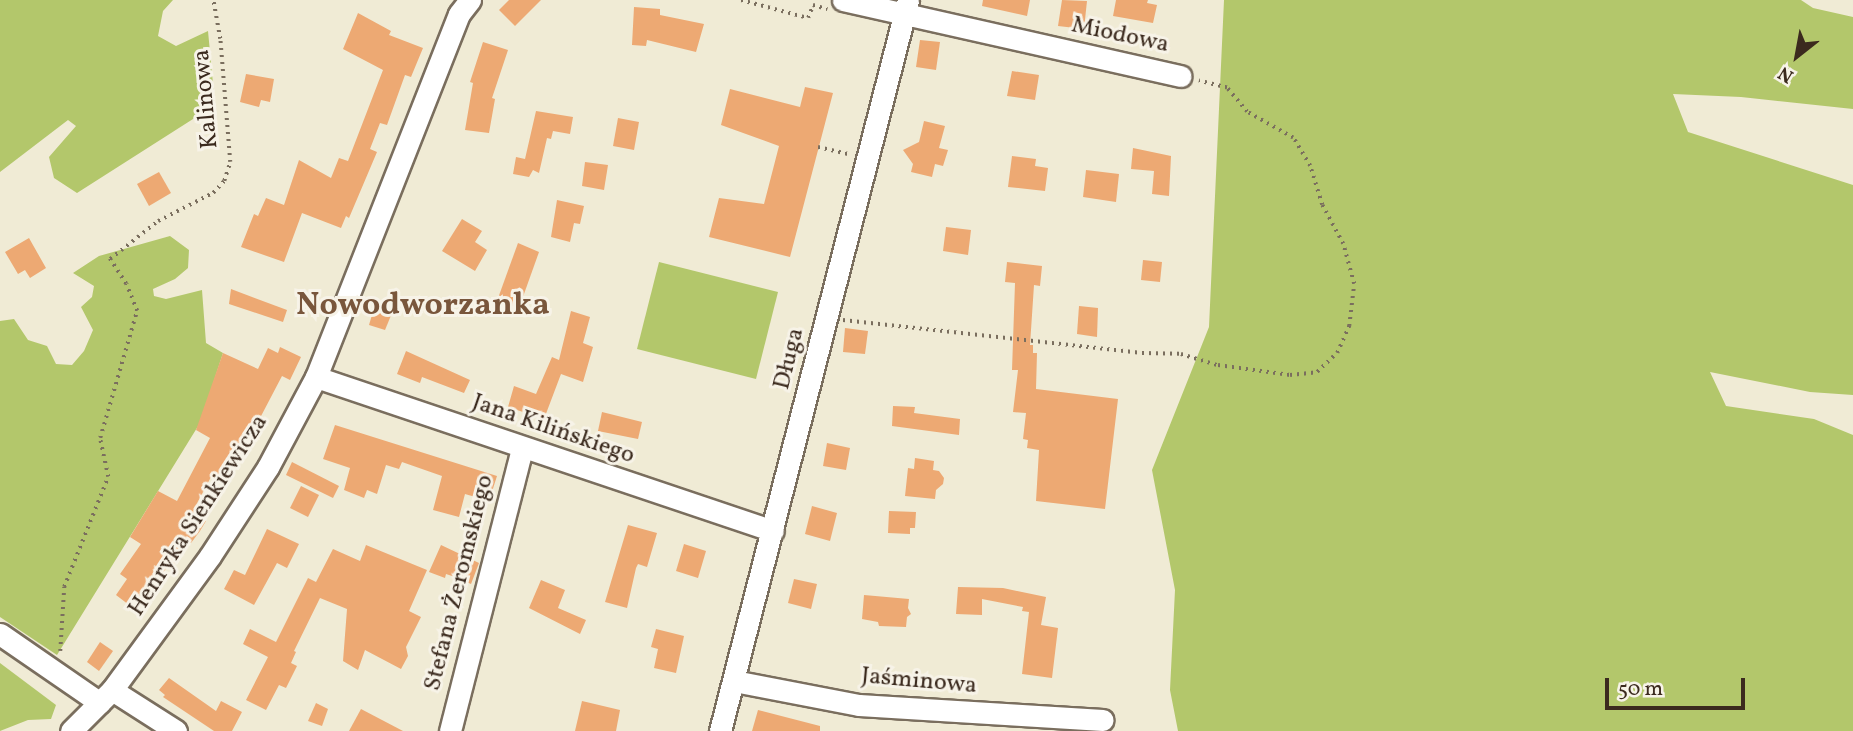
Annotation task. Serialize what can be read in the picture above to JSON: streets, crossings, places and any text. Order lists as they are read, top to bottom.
{
  "streets": {
    "street": [
      "Miodowa",
      "Długa",
      "Jana Kilińskiego",
      "Henryka Sienkiewicza",
      "Stefana Żeromskiego",
      "Jaśminowa"
    ],
    "path": ["Kalinowa"]
  },
  "crossings": [
    ["Miodowa", "Długa"],
    ["Długa", "Jana Kilińskiego"],
    ["Długa", "Jaśminowa"],
    ["Jana Kilińskiego", "Henryka Sienkiewicza"],
    ["Jana Kilińskiego", "Stefana Żeromskiego"]
  ],
  "districts": ["Nowodworzanka"],
  "scale_bar": "50 m",
  "north": "bottom left"
}
